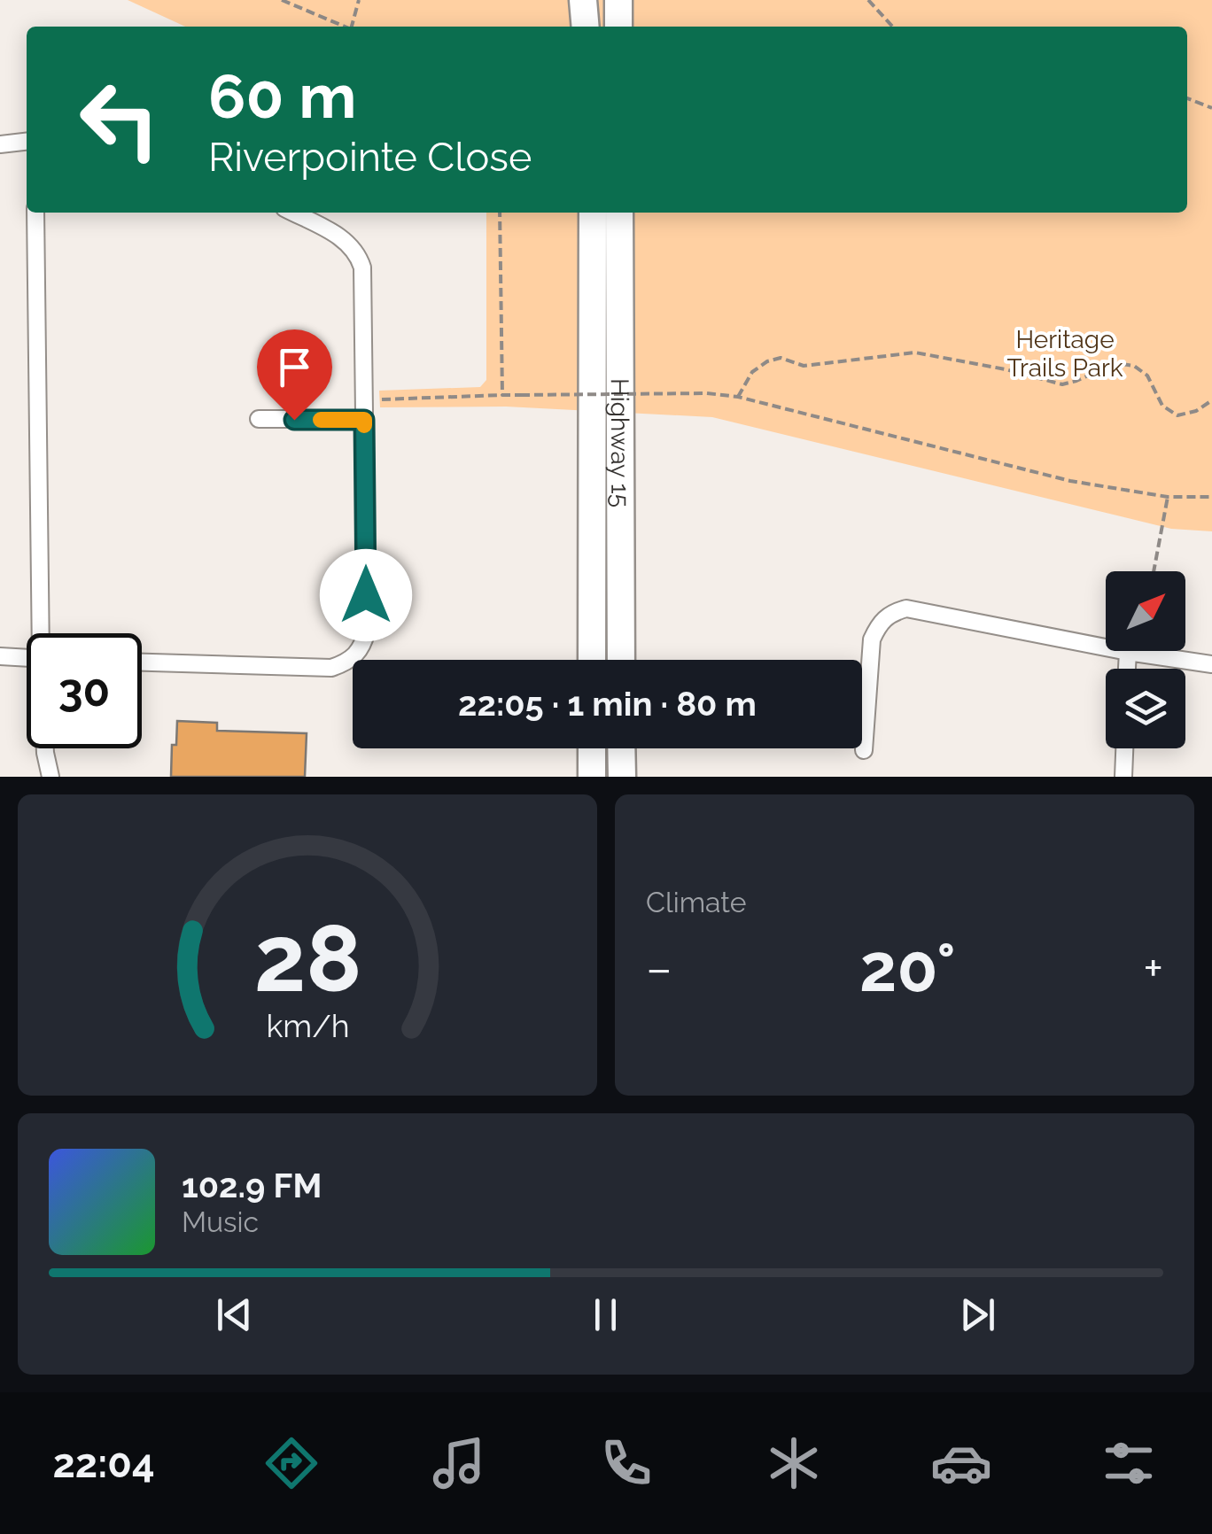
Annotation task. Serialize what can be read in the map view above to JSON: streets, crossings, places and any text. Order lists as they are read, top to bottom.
{
  "streets": {
    "main road": ["Highway 15"]
  },
  "parks": ["Heritage Trails Park"],
  "north": "top right",
  "page": {
    "turn": ["60 m", "Riverpointe Close"],
    "limit": "30",
    "trip": "22:05 · 1 min · 80 m",
    "tile": "Climate",
    "heat": ["−", "20°", "+"],
    "song": ["102.9 FM", "Music"],
    "tabs": "22:04",
    "gauge": ["28", "km/h"]
  }
}
